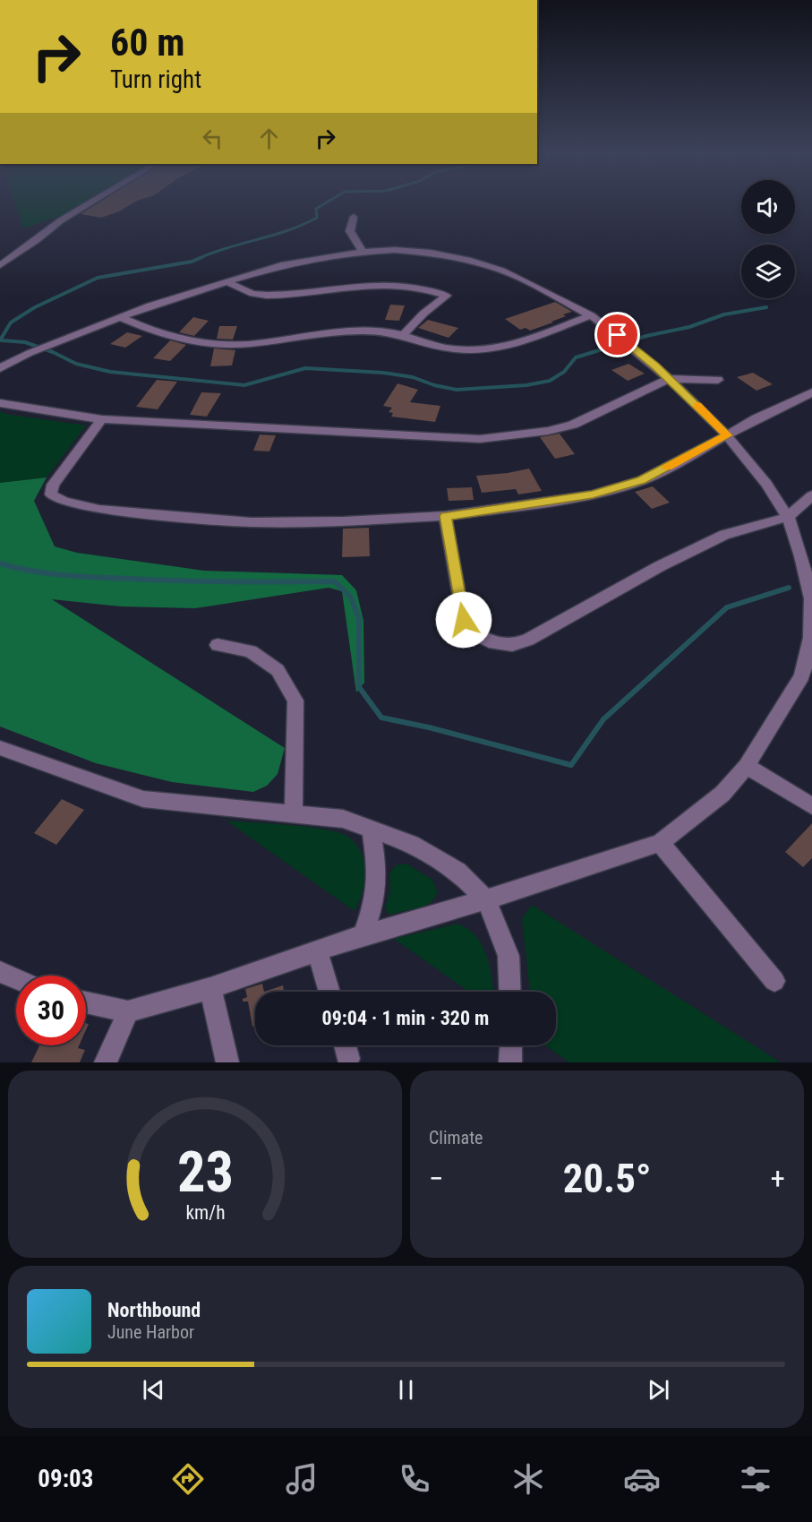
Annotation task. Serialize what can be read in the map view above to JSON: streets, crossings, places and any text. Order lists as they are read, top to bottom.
{
  "page": {
    "turn": ["60 m", "Turn right"],
    "limit": "30",
    "trip": "09:04 · 1 min · 320 m",
    "tile": "Climate",
    "heat": ["−", "20.5°", "+"],
    "song": ["Northbound", "June Harbor"],
    "tabs": "09:03",
    "gauge": ["23", "km/h"]
  }
}
